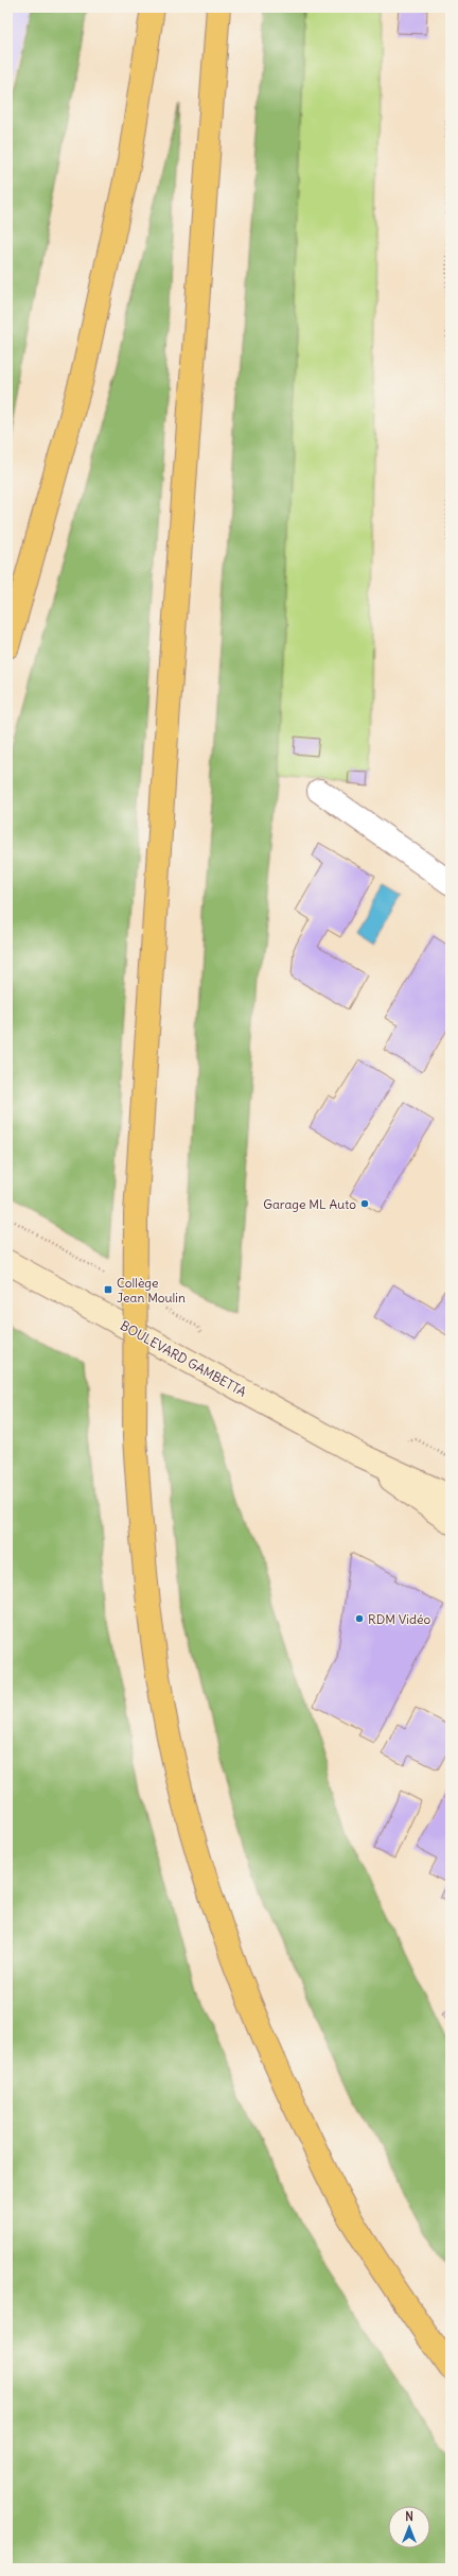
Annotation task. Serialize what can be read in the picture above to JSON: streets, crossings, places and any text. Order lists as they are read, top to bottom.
{
  "streets": {
    "main road": ["BOULEVARD GAMBETTA"]
  },
  "places": {
    "other": ["Garage ML Auto", "RDM Vidéo"],
    "transit": ["Collège Jean Moulin"]
  },
  "north": "top"
}
